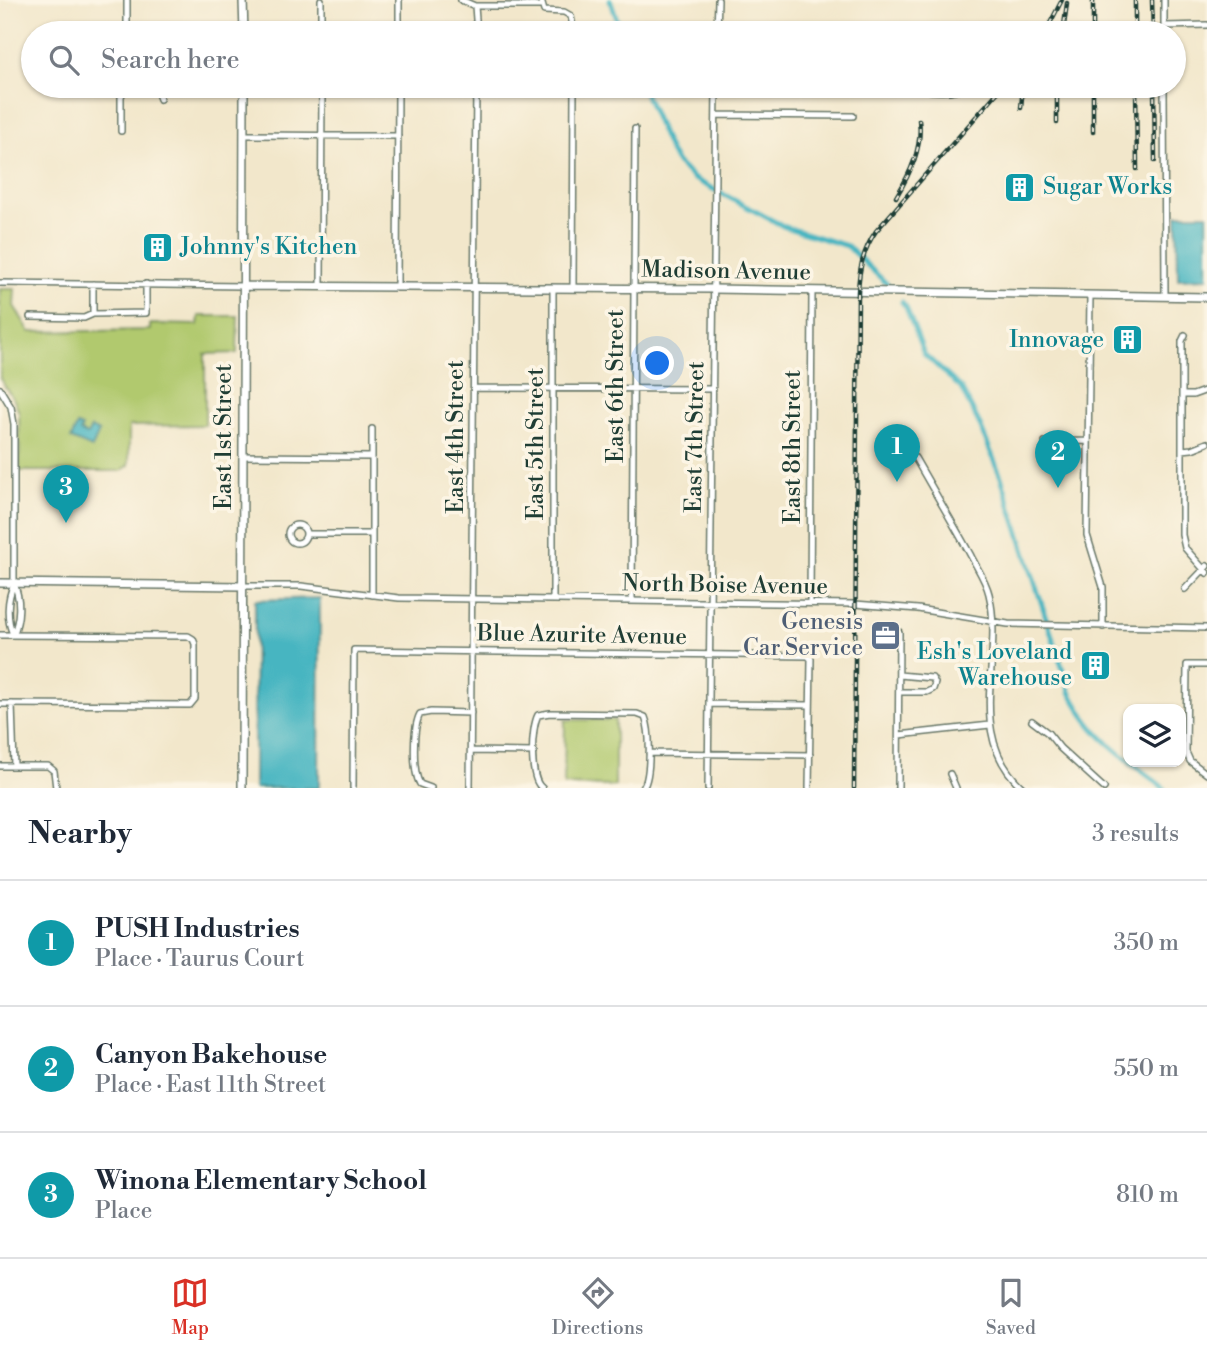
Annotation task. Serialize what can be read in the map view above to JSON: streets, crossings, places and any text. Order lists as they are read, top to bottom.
{
  "streets": {
    "main road": ["Madison Avenue", "East 1st Street"],
    "street": [
      "East 6th Street",
      "East 4th Street",
      "East 7th Street",
      "East 5th Street",
      "East 8th Street",
      "North Boise Avenue",
      "Blue Azurite Avenue"
    ]
  },
  "crossings": [
    ["Madison Avenue", "East 6th Street"],
    ["Madison Avenue", "East 1st Street"],
    ["Madison Avenue", "East 4th Street"],
    ["Madison Avenue", "East 7th Street"],
    ["Madison Avenue", "East 5th Street"],
    ["Madison Avenue", "East 8th Street"],
    ["East 6th Street", "North Boise Avenue"],
    ["East 1st Street", "North Boise Avenue"],
    ["East 4th Street", "North Boise Avenue"],
    ["East 4th Street", "Blue Azurite Avenue"],
    ["East 7th Street", "North Boise Avenue"],
    ["East 7th Street", "Blue Azurite Avenue"],
    ["East 5th Street", "North Boise Avenue"],
    ["East 8th Street", "North Boise Avenue"]
  ],
  "places": {
    "building": [
      "Sugar Works",
      "Johnny's Kitchen",
      "Innovage",
      "Esh's Loveland Warehouse"
    ],
    "office": ["Genesis Car Service"]
  },
  "page": {
    "search": "Search here",
    "pins": ["1", "2", "3"],
    "heading": ["Nearby", "3 results"],
    "list": [
      {
        "mark": "1",
        "name": "PUSH Industries",
        "note": "Place · Taurus Court",
        "value": "350 m"
      },
      {
        "mark": "2",
        "name": "Canyon Bakehouse",
        "note": "Place · East 11th Street",
        "value": "550 m"
      },
      {
        "mark": "3",
        "name": "Winona Elementary School",
        "note": "Place",
        "value": "810 m"
      }
    ],
    "nav": ["Map", "Directions", "Saved"]
  }
}
